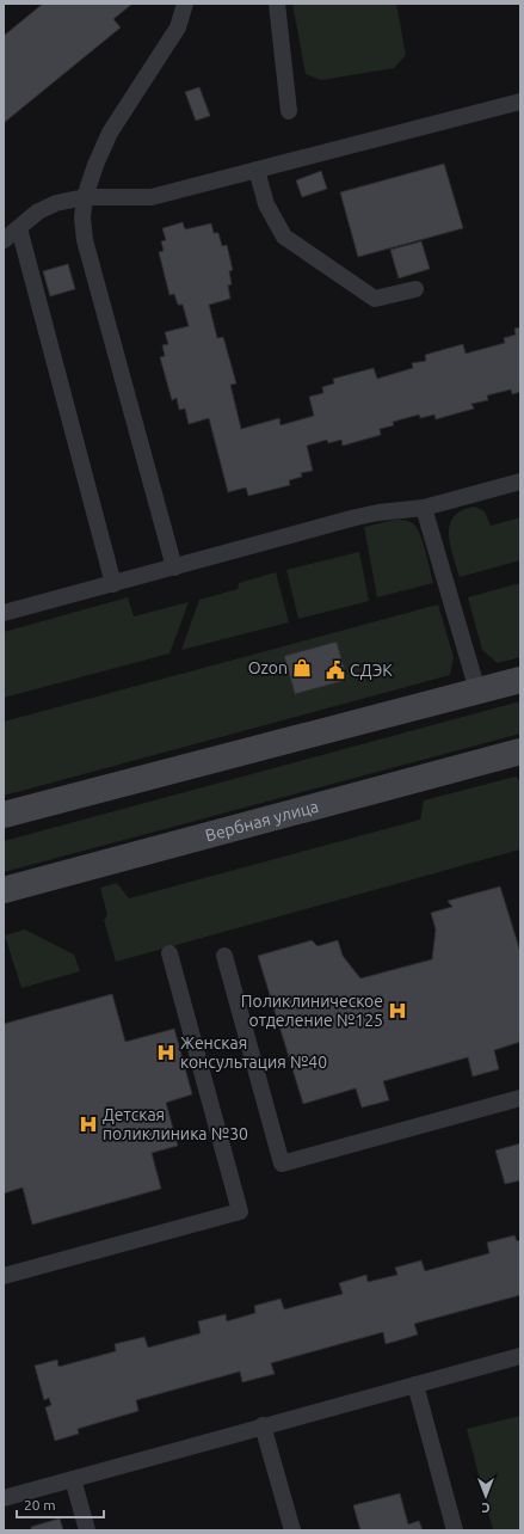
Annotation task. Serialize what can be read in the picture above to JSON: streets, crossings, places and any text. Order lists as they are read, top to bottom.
{
  "streets": {
    "main road": ["Вербная улица"]
  },
  "places": {
    "shop": ["Ozon"],
    "public building": ["СДЭК"],
    "hospital": ["Поликлиническое отделение №125", "Женская консультация №40", "Детская поликлиника №30"]
  },
  "scale_bar": "20 m",
  "north": "bottom"
}
